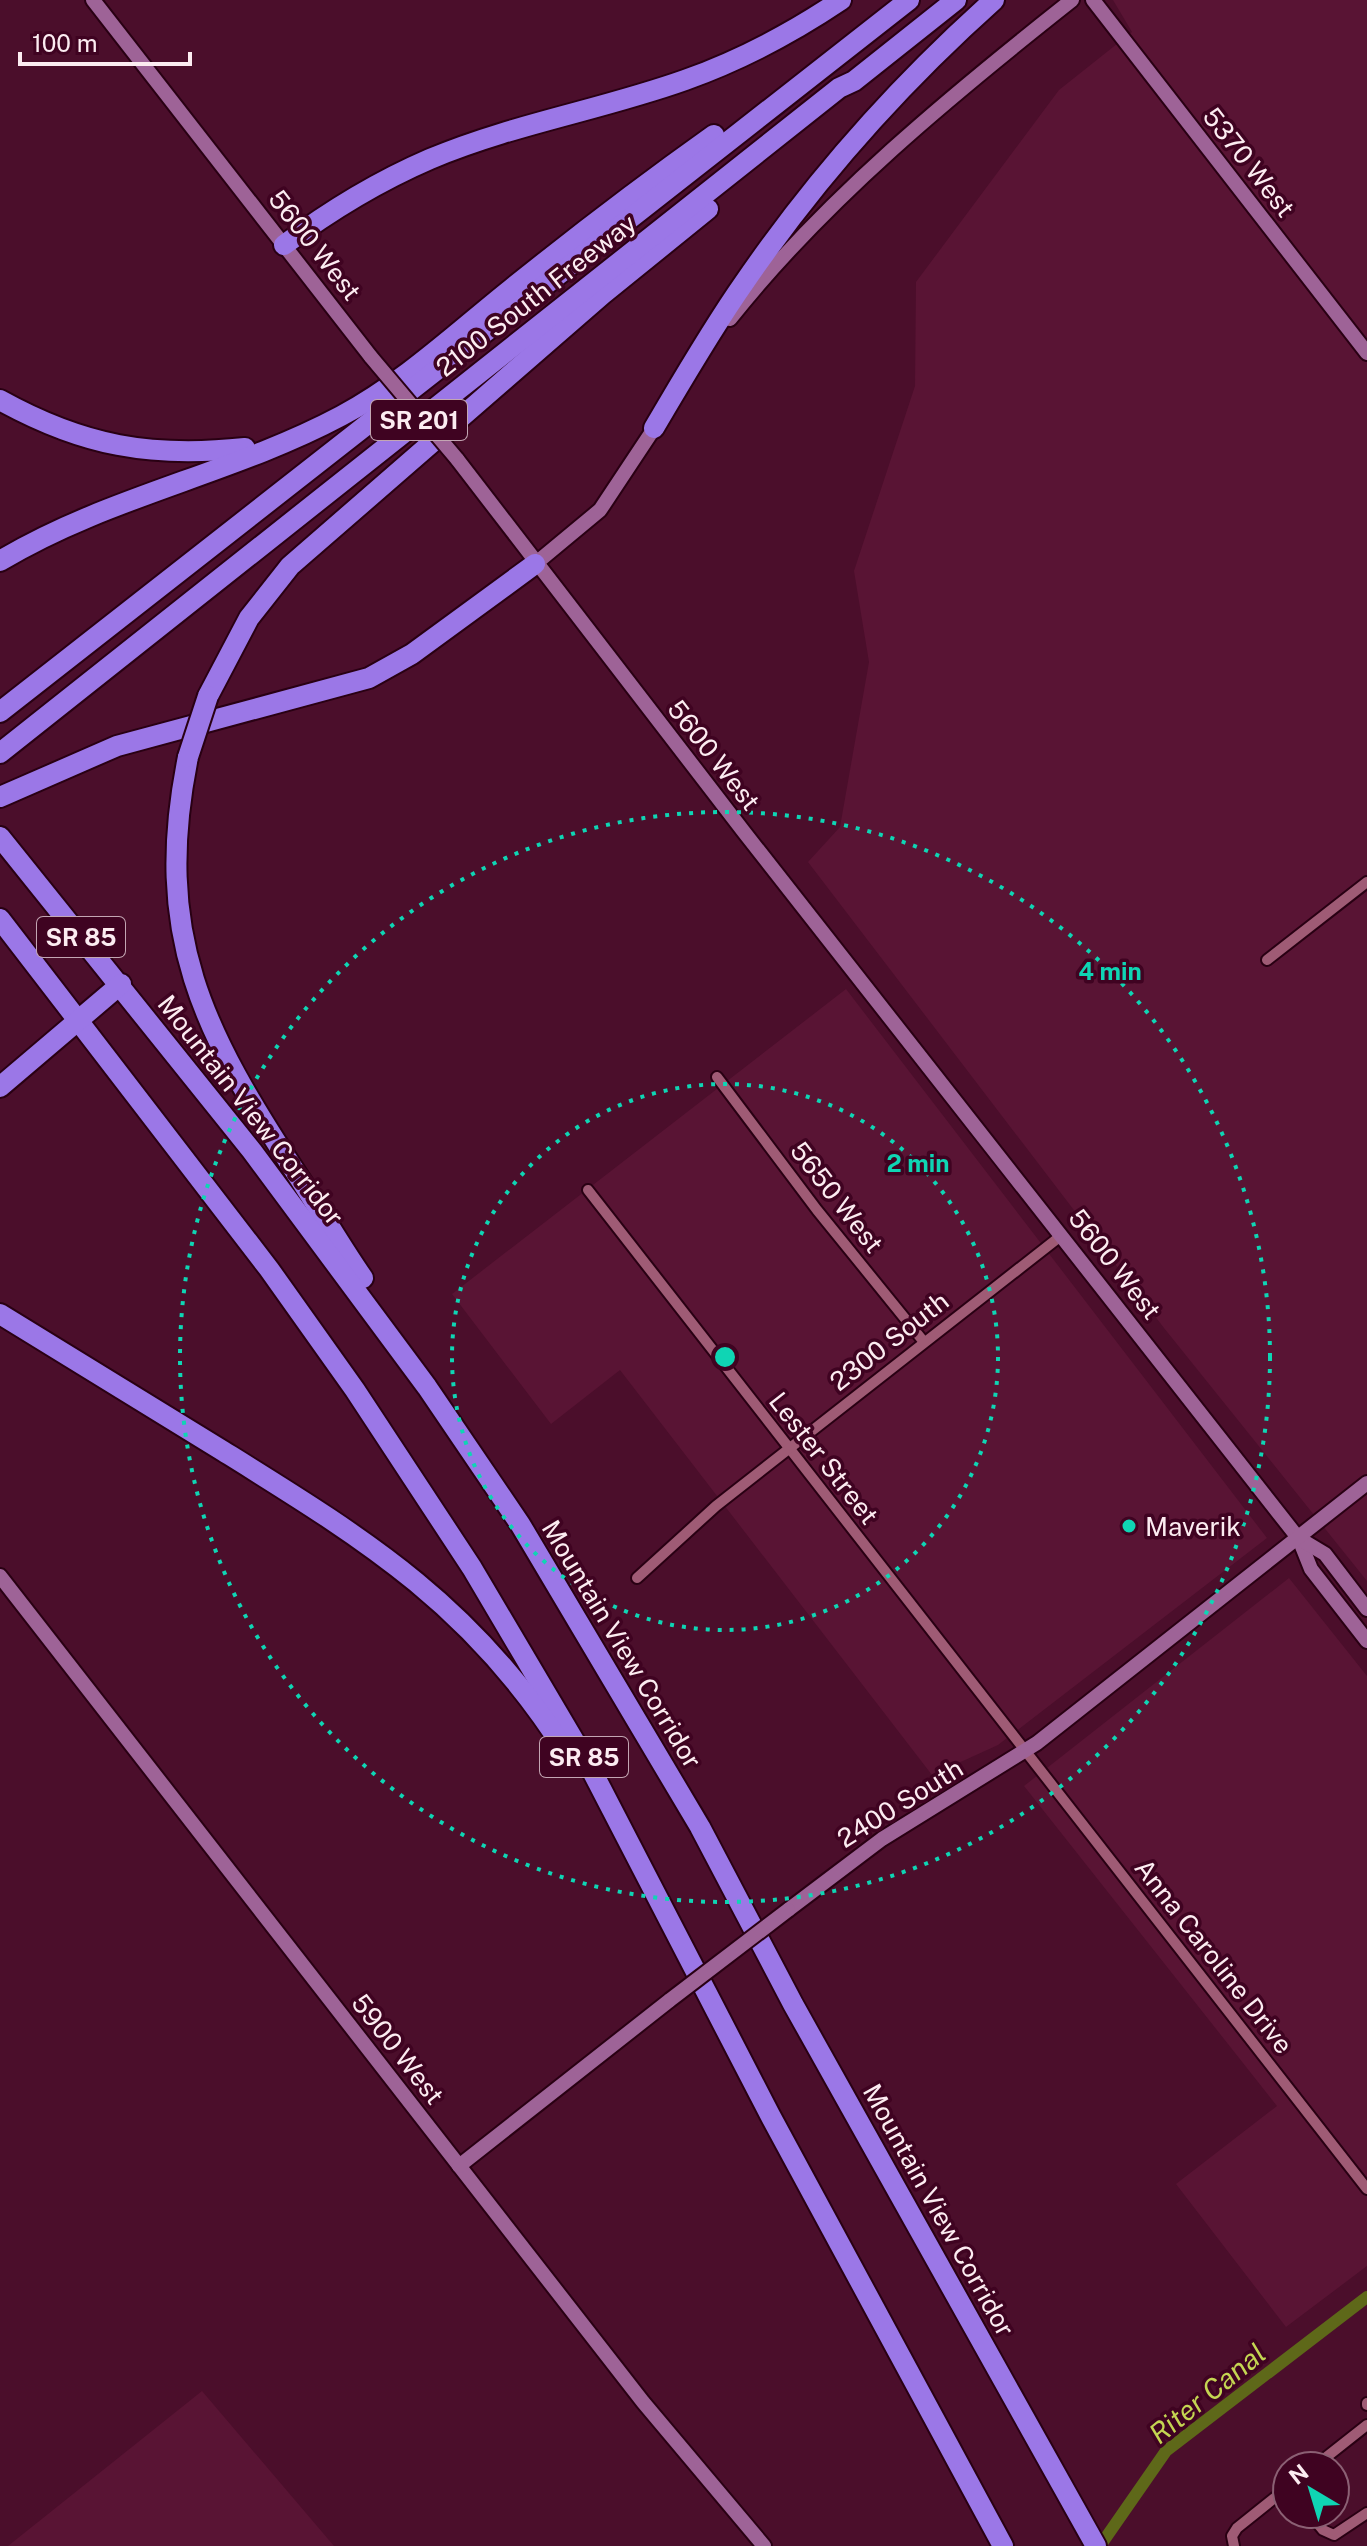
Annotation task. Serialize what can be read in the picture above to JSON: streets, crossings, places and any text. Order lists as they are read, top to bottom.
{
  "streets": {
    "highway": [
      "2100 South Freeway",
      "SR 201",
      "SR 85",
      "Mountain View Corridor"
    ],
    "street": [
      "5370 West",
      "5600 West",
      "5650 West",
      "2300 South",
      "Lester Street",
      "2400 South",
      "Anna Caroline Drive",
      "5900 West"
    ]
  },
  "crossings": [
    ["5600 West", "2300 South"],
    ["5600 West", "2400 South"],
    ["5650 West", "2300 South"],
    ["2300 South", "Lester Street"],
    ["Lester Street", "2400 South"],
    ["Lester Street", "Anna Caroline Drive"],
    ["2400 South", "Anna Caroline Drive"],
    ["2400 South", "5900 West"]
  ],
  "water": ["Riter Canal"],
  "places": ["Maverik"],
  "scale_bar": "100 m",
  "north": "top left",
  "rings": ["4 min", "2 min"]
}
